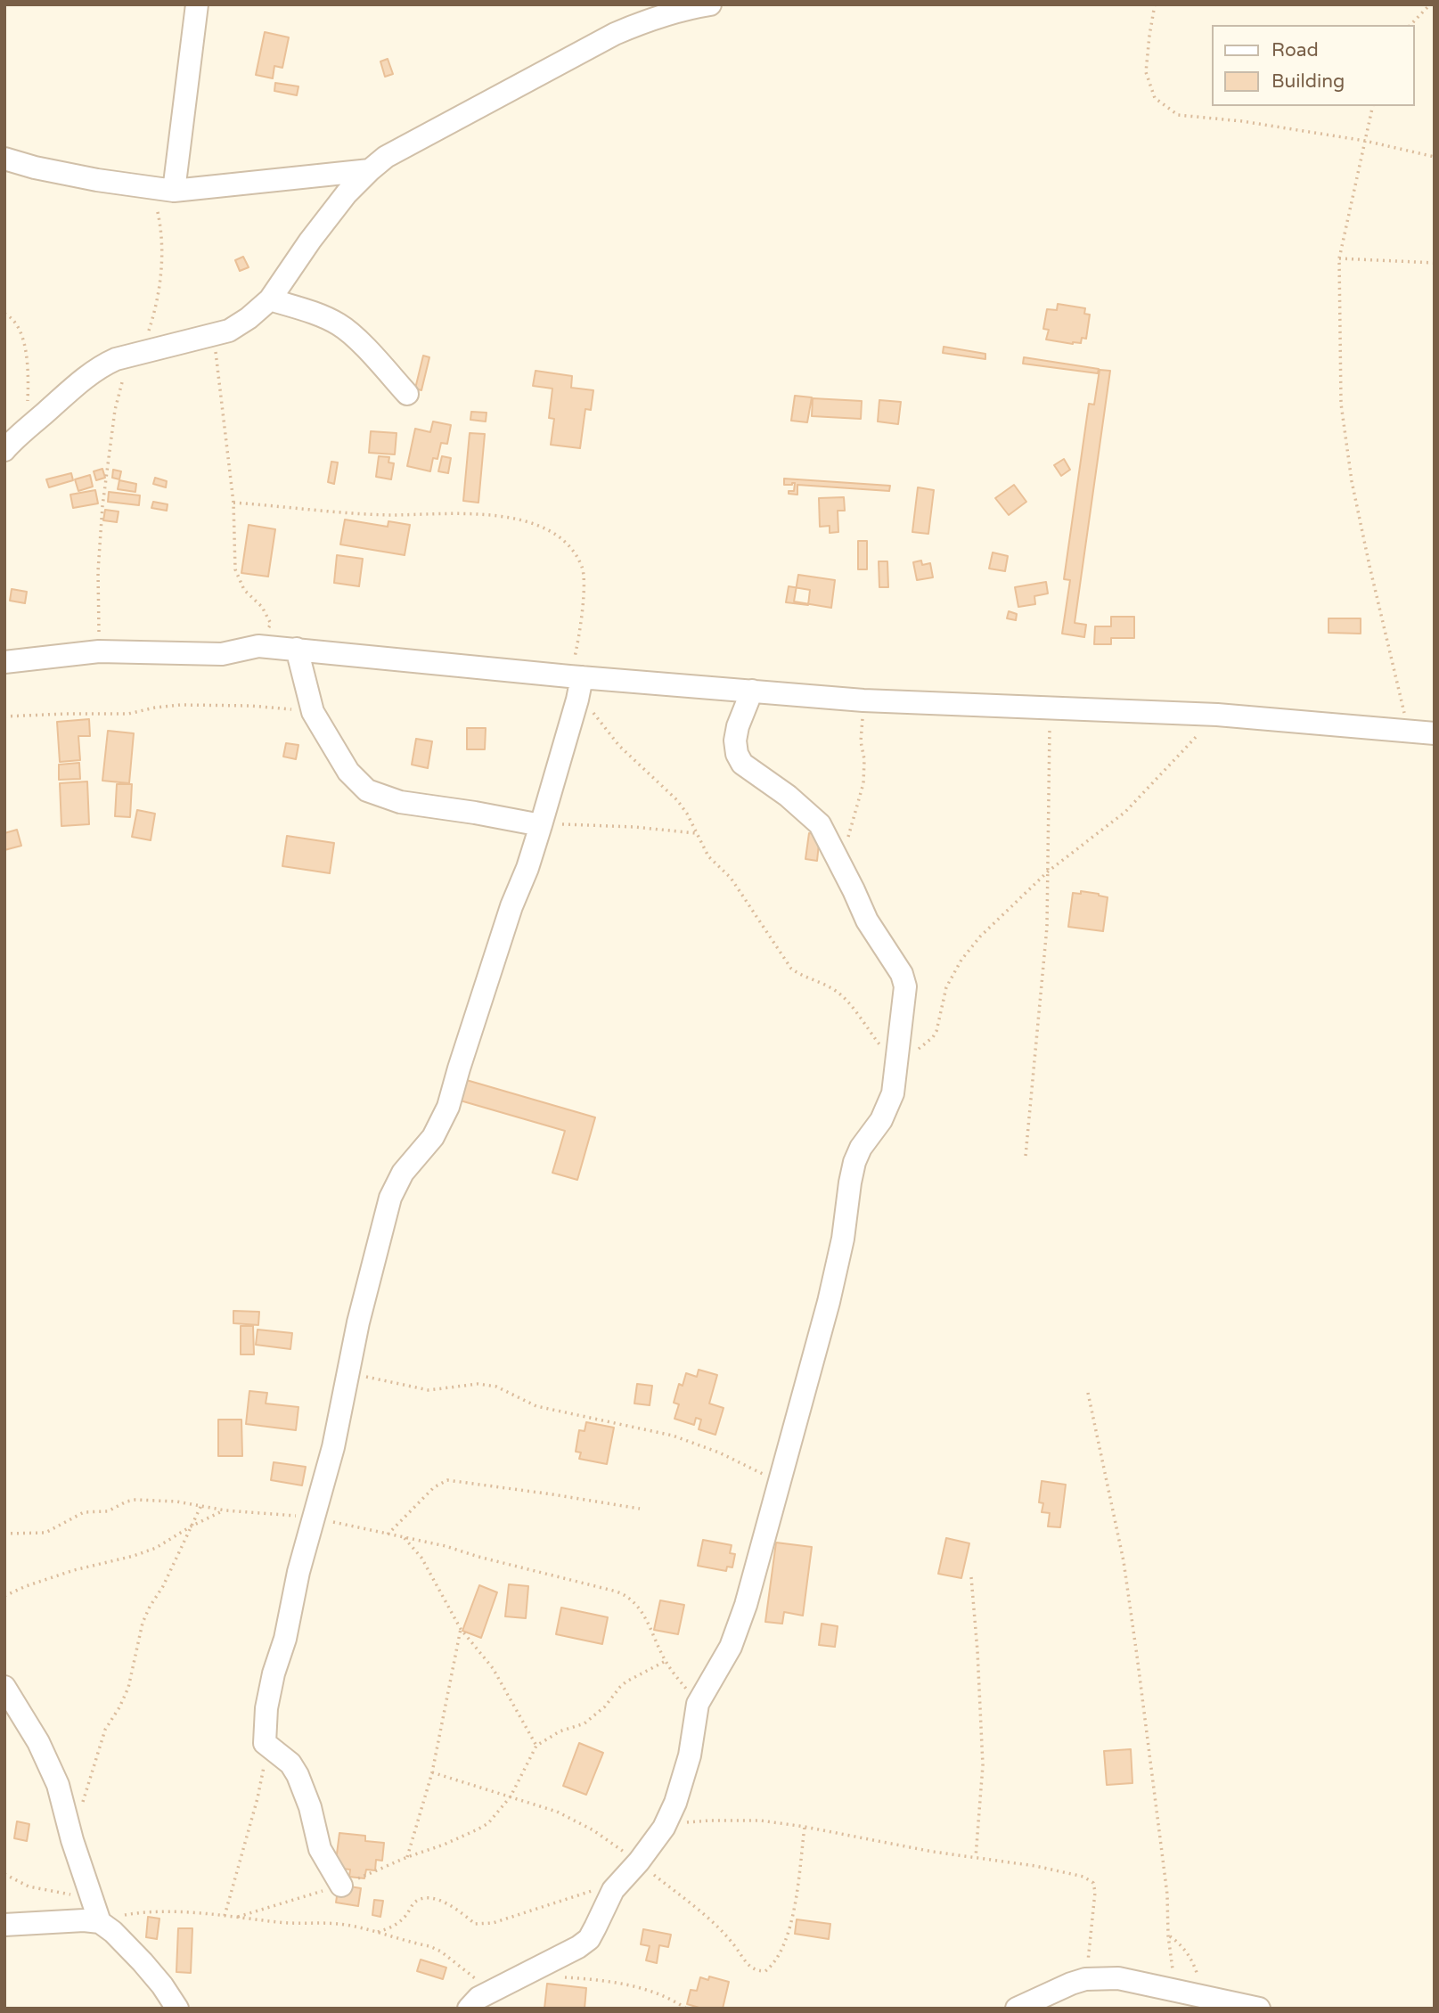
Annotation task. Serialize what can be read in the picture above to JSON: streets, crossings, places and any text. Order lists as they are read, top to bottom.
{
  "legend": ["Road", "Building"]
}
